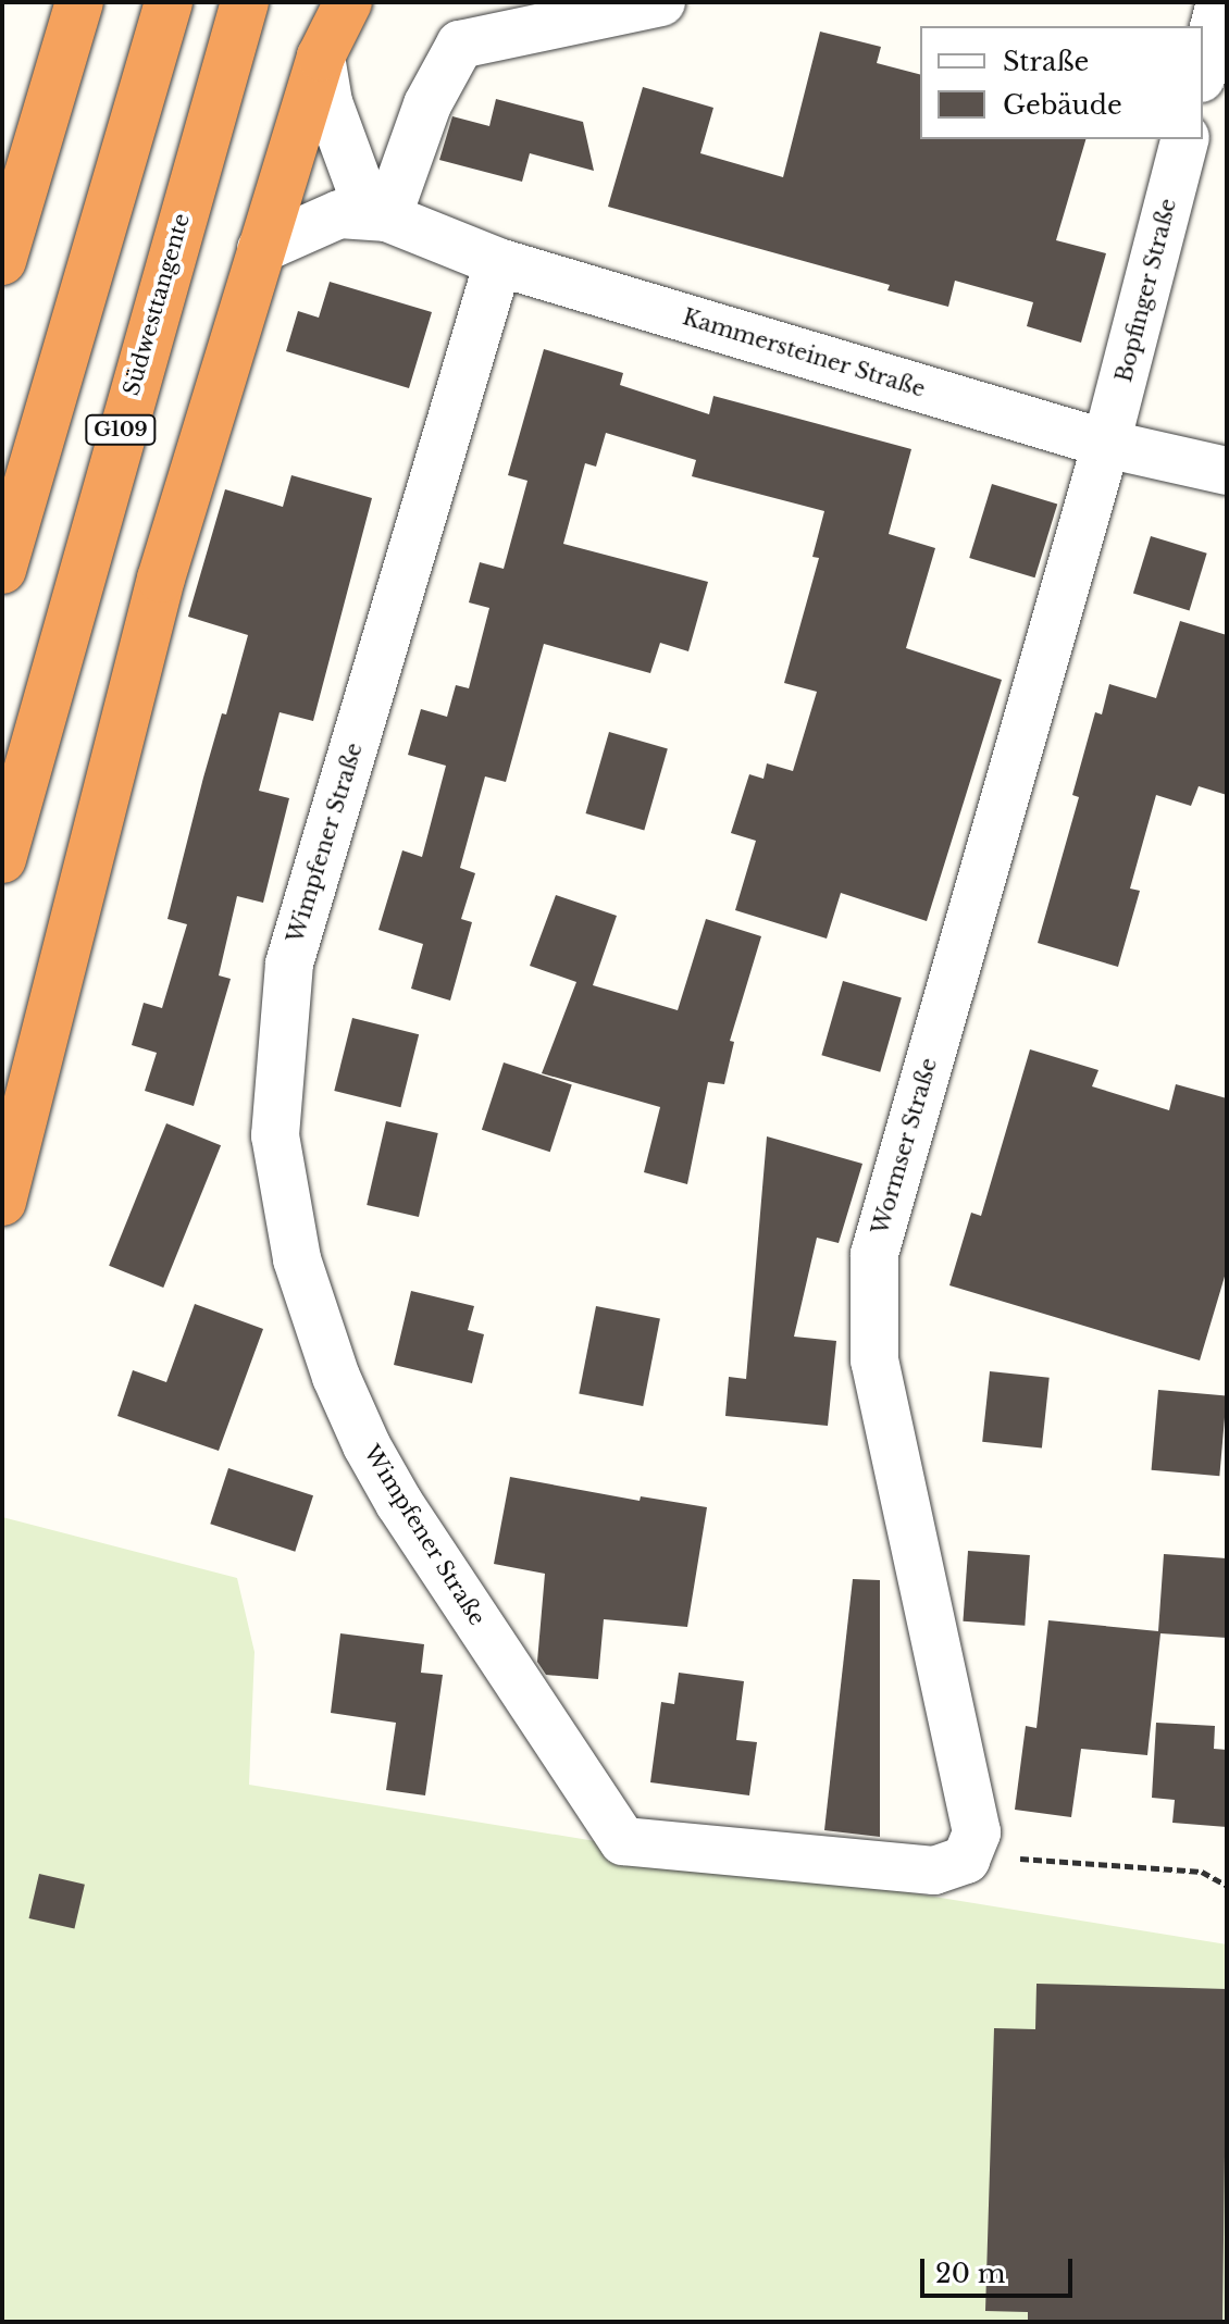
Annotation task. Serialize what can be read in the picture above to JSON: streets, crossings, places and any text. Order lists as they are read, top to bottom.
{
  "streets": {
    "highway": ["Südwesttangente", "G109"],
    "street": [
      "Bopfinger Straße",
      "Kammersteiner Straße",
      "Wimpfener Straße",
      "Wormser Straße"
    ]
  },
  "crossings": [
    ["Bopfinger Straße", "Kammersteiner Straße"],
    ["Bopfinger Straße", "Wormser Straße"],
    ["Kammersteiner Straße", "Wimpfener Straße"],
    ["Kammersteiner Straße", "Wormser Straße"],
    ["Wimpfener Straße", "Wormser Straße"]
  ],
  "legend": ["Straße", "Gebäude"],
  "scale_bar": "20 m"
}
